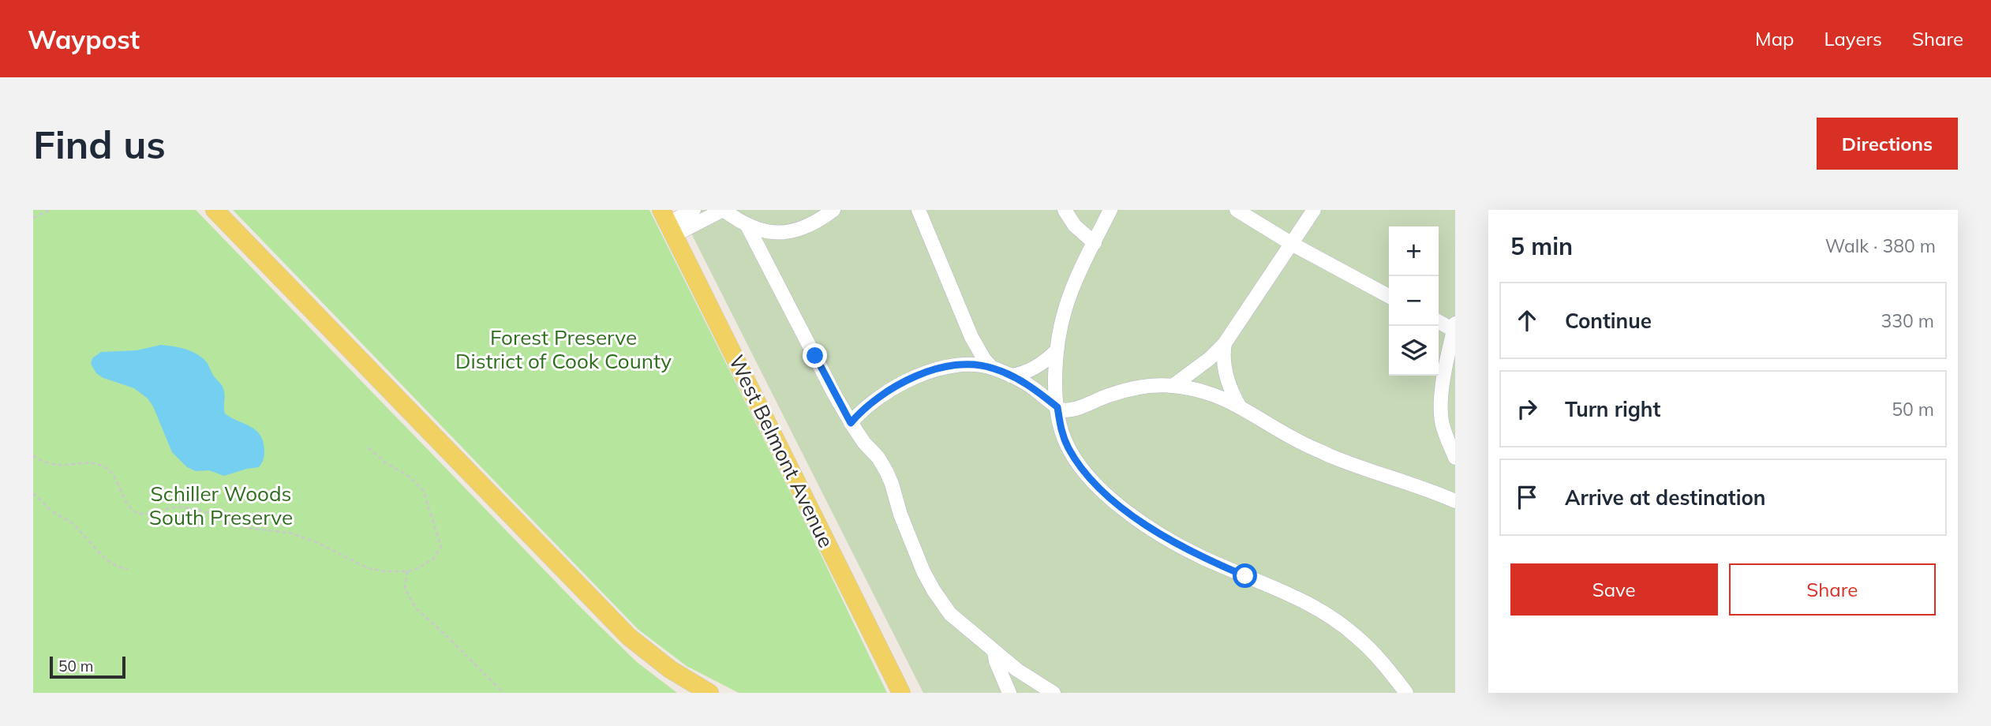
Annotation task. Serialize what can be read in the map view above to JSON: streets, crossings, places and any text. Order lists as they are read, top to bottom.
{
  "streets": {
    "main road": ["West Belmont Avenue"]
  },
  "parks": ["Forest Preserve District of Cook County", "Schiller Woods South Preserve"],
  "scale_bar": "50 m",
  "page": {
    "header": "Waypost",
    "nav": ["Map", "Layers", "Share"],
    "buttons": [
      "Directions",
      ["Save", "Share"]
    ],
    "title": "Find us",
    "heading": ["5 min", "Walk · 380 m"],
    "map_buttons": ["+", "−"],
    "list": [
      ["Continue", "330 m"],
      ["Turn right", "50 m"],
      "Arrive at destination"
    ],
    "scale": "50 m"
  }
}
